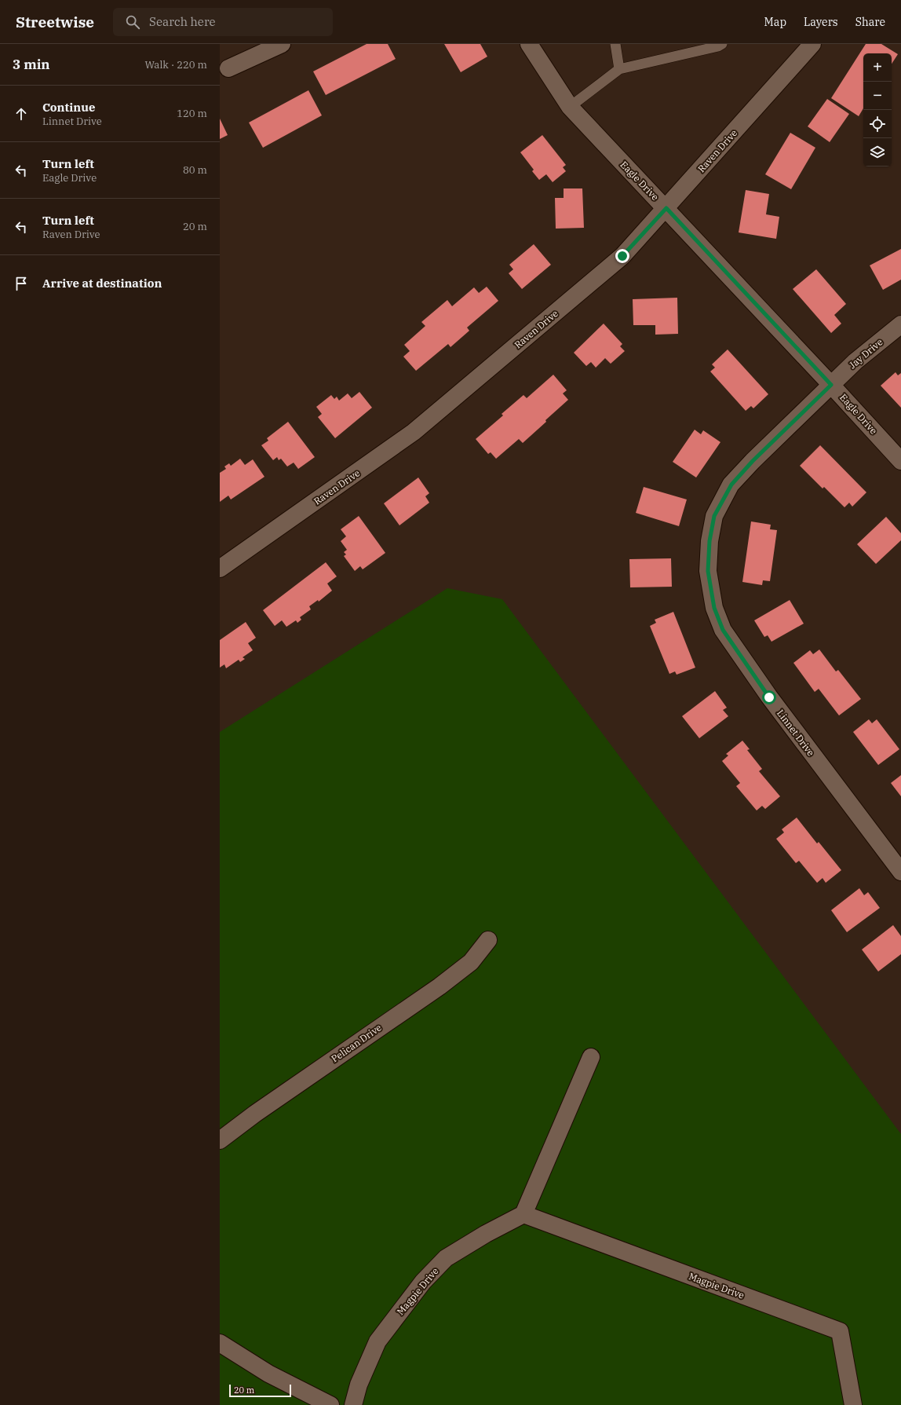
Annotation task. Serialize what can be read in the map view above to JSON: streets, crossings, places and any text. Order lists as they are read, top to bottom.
{
  "streets": {
    "street": [
      "Raven Drive",
      "Eagle Drive",
      "Jay Drive",
      "Linnet Drive",
      "Pelican Drive",
      "Magpie Drive"
    ]
  },
  "crossings": [
    ["Raven Drive", "Eagle Drive"],
    ["Eagle Drive", "Jay Drive"],
    ["Eagle Drive", "Linnet Drive"],
    ["Jay Drive", "Linnet Drive"]
  ],
  "scale_bar": "20 m",
  "page": {
    "header": "Streetwise",
    "search": "Search here",
    "nav": ["Map", "Layers", "Share"],
    "heading": ["3 min", "Walk · 220 m"],
    "map_buttons": ["+", "−"],
    "list": [
      ["Continue", "Linnet Drive", "120 m"],
      ["Turn left", "Eagle Drive", "80 m"],
      ["Turn left", "Raven Drive", "20 m"],
      "Arrive at destination"
    ],
    "scale": "20 m"
  }
}
